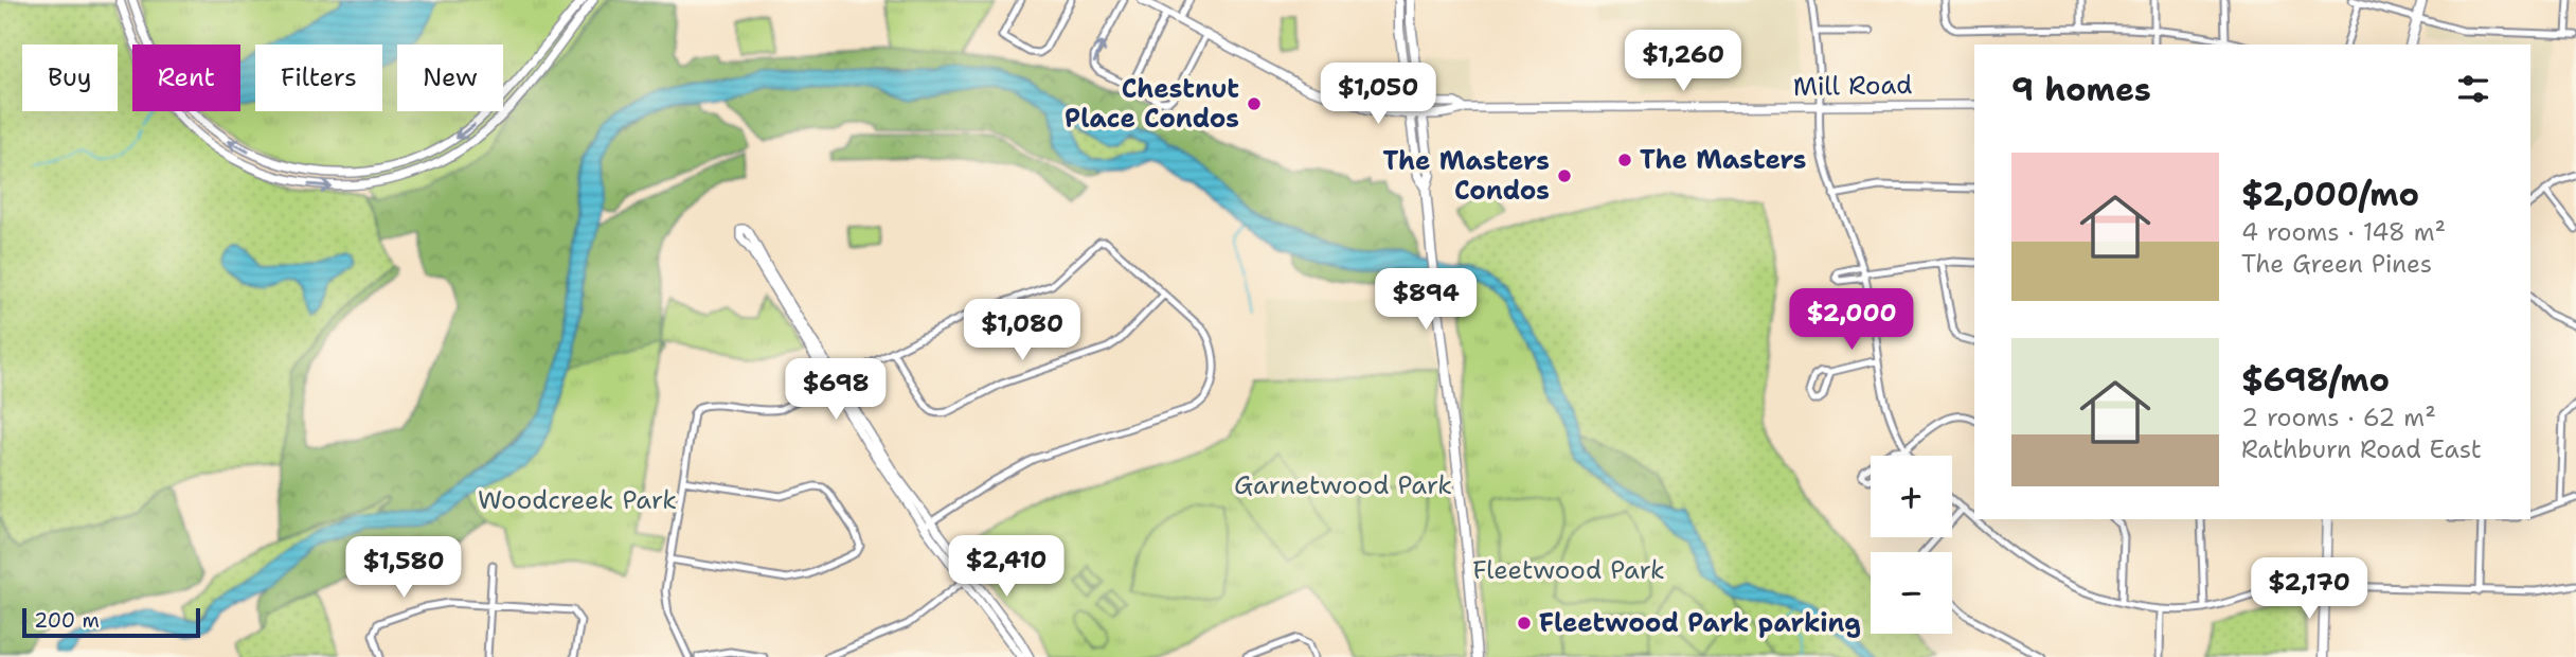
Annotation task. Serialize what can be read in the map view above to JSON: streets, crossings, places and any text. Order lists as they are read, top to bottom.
{
  "streets": {
    "street": ["Mill Road"]
  },
  "parks": ["Garnetwood Park", "Woodcreek Park", "Fleetwood Park"],
  "places": [
    "Chestnut Place Condos",
    "The Masters",
    "The Masters Condos",
    "Fleetwood Park parking"
  ],
  "scale_bar": "200 m",
  "page": {
    "price": [
      "$1,260",
      "$1,050",
      "$894",
      "$2,000",
      "$1,080",
      "$698",
      "$2,410",
      "$1,580",
      "$2,170"
    ],
    "chip": [
      "Buy",
      "Rent",
      "Filters",
      "New"
    ],
    "heading": "9 homes",
    "list": [
      {
        "name": "$2,000/mo",
        "note": "4 rooms · 148 m² · The Green Pines"
      },
      {
        "name": "$698/mo",
        "note": "2 rooms · 62 m² · Rathburn Road East"
      }
    ],
    "map_buttons": ["+", "−"],
    "scale": "200 m"
  }
}
